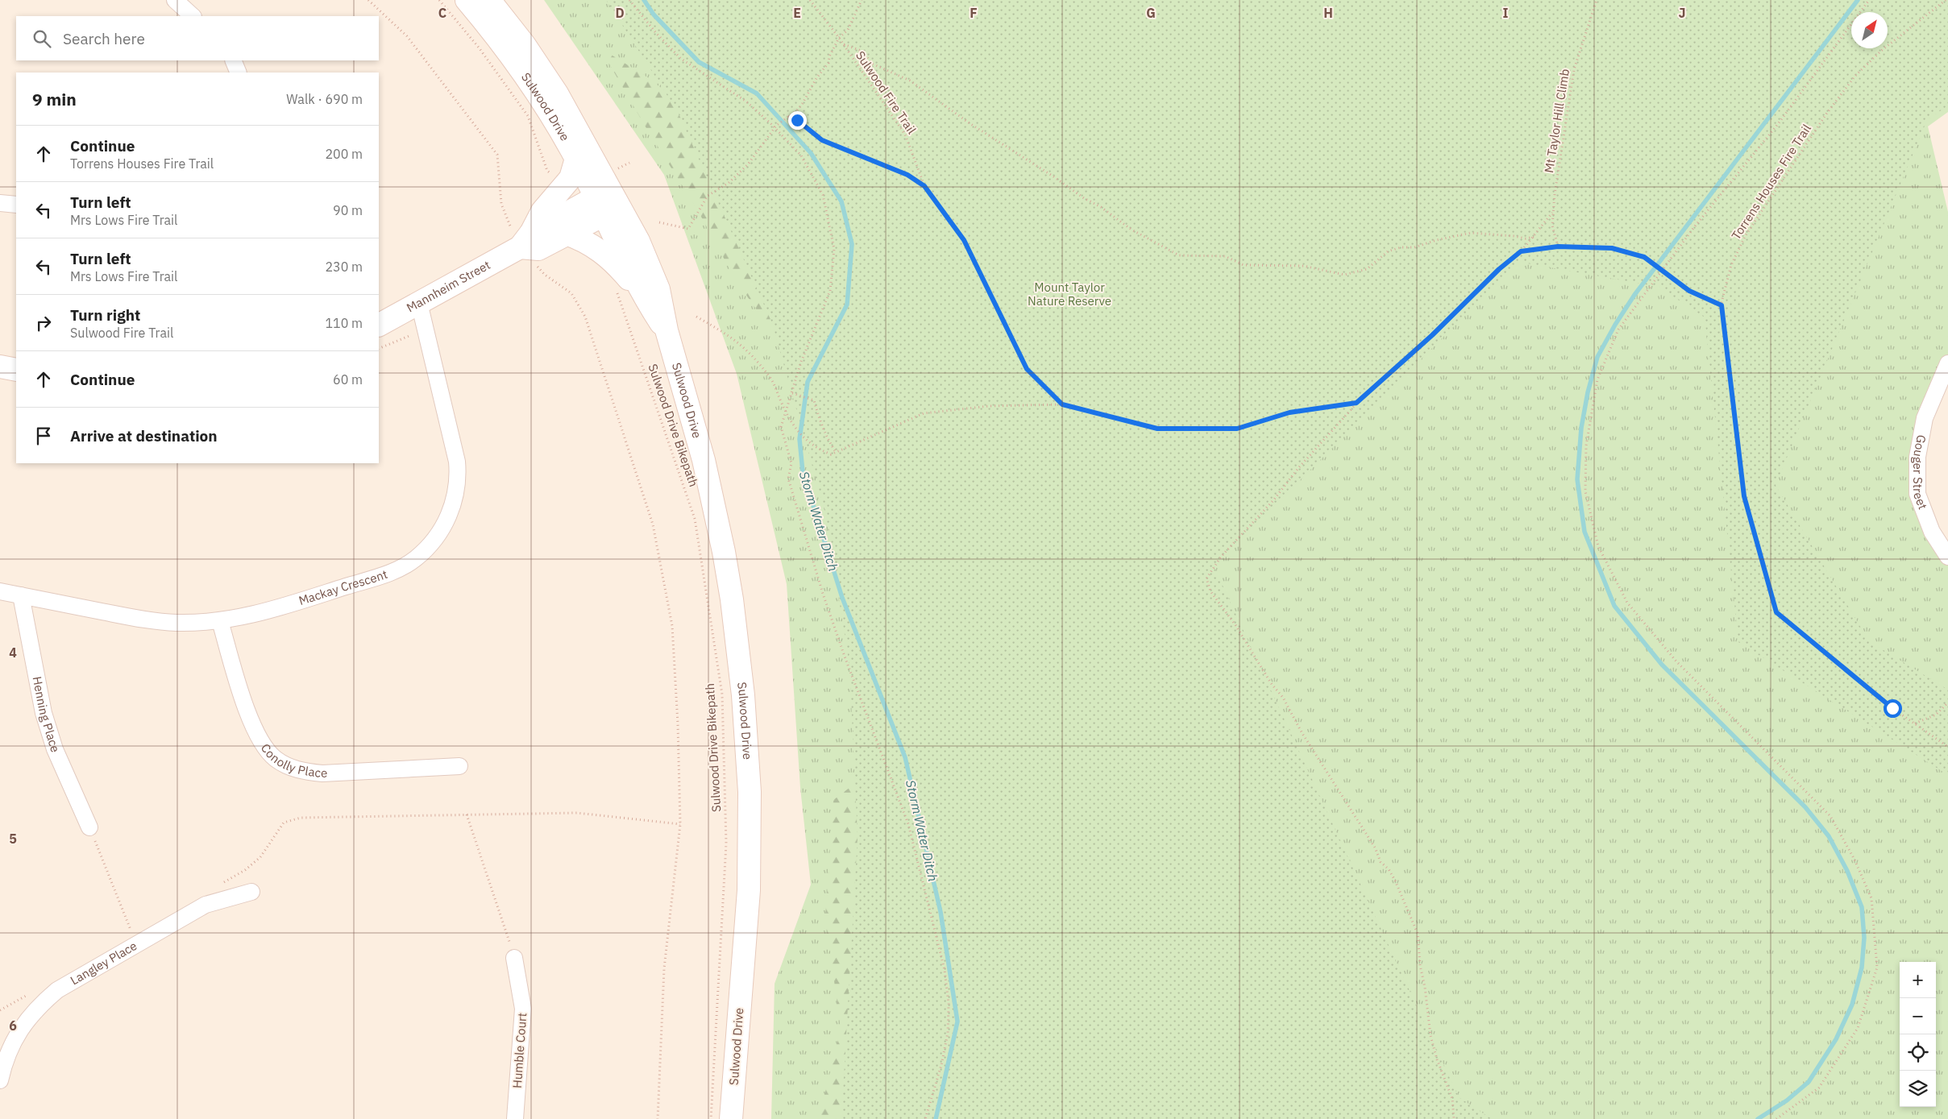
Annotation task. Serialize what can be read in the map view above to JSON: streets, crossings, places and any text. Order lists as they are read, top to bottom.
{
  "streets": {
    "main road": ["Sulwood Drive", "Mannheim Street"],
    "street": [
      "Gouger Street",
      "Mackay Crescent",
      "Henning Place",
      "Conolly Place",
      "Langley Place",
      "Humble Court"
    ],
    "path": [
      "Sulwood Fire Trail",
      "Mt Taylor Hill Climb",
      "Torrens Houses Fire Trail",
      "Sulwood Drive Bikepath"
    ]
  },
  "crossings": [
    ["Sulwood Drive", "Mannheim Street"],
    ["Mannheim Street", "Mackay Crescent"],
    ["Mackay Crescent", "Henning Place"],
    ["Mackay Crescent", "Conolly Place"]
  ],
  "water": ["Storm Water Ditch"],
  "parks": ["Mount Taylor Nature Reserve"],
  "north": "top right",
  "page": {
    "search": "Search here",
    "heading": ["9 min", "Walk · 690 m"],
    "list": [
      ["Continue", "Torrens Houses Fire Trail", "200 m"],
      ["Turn left", "Mrs Lows Fire Trail", "90 m"],
      ["Turn left", "Mrs Lows Fire Trail", "230 m"],
      ["Turn right", "Sulwood Fire Trail", "110 m"],
      ["Continue", "60 m"],
      "Arrive at destination"
    ],
    "map_buttons": ["+", "−"]
  },
  "grid": {
    "columns": [
      "C",
      "D",
      "E",
      "F",
      "G",
      "H",
      "I",
      "J"
    ],
    "rows": ["4", "5", "6"]
  }
}
